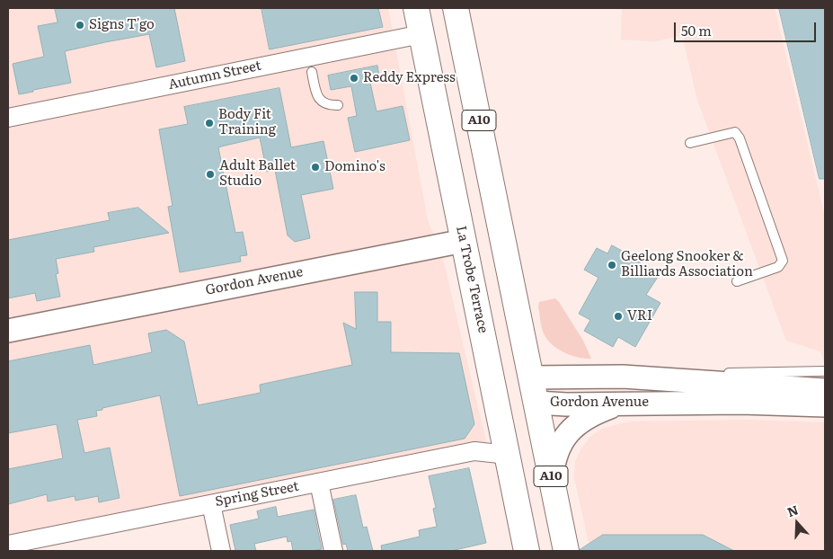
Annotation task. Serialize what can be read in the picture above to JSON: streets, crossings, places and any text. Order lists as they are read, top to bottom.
{
  "streets": {
    "highway": ["A10", "La Trobe Terrace", "Gordon Avenue"],
    "street": ["Autumn Street", "Spring Street"]
  },
  "crossings": [
    ["Autumn Street", "La Trobe Terrace"],
    ["A10", "Gordon Avenue"],
    ["La Trobe Terrace", "Gordon Avenue"],
    ["La Trobe Terrace", "Spring Street"]
  ],
  "places": [
    "Signs T'go",
    "Reddy Express",
    "Body Fit Training",
    "Domino's",
    "Adult Ballet Studio",
    "Geelong Snooker & Billiards Association",
    "VRI"
  ],
  "scale_bar": "50 m",
  "north": "top"
}
